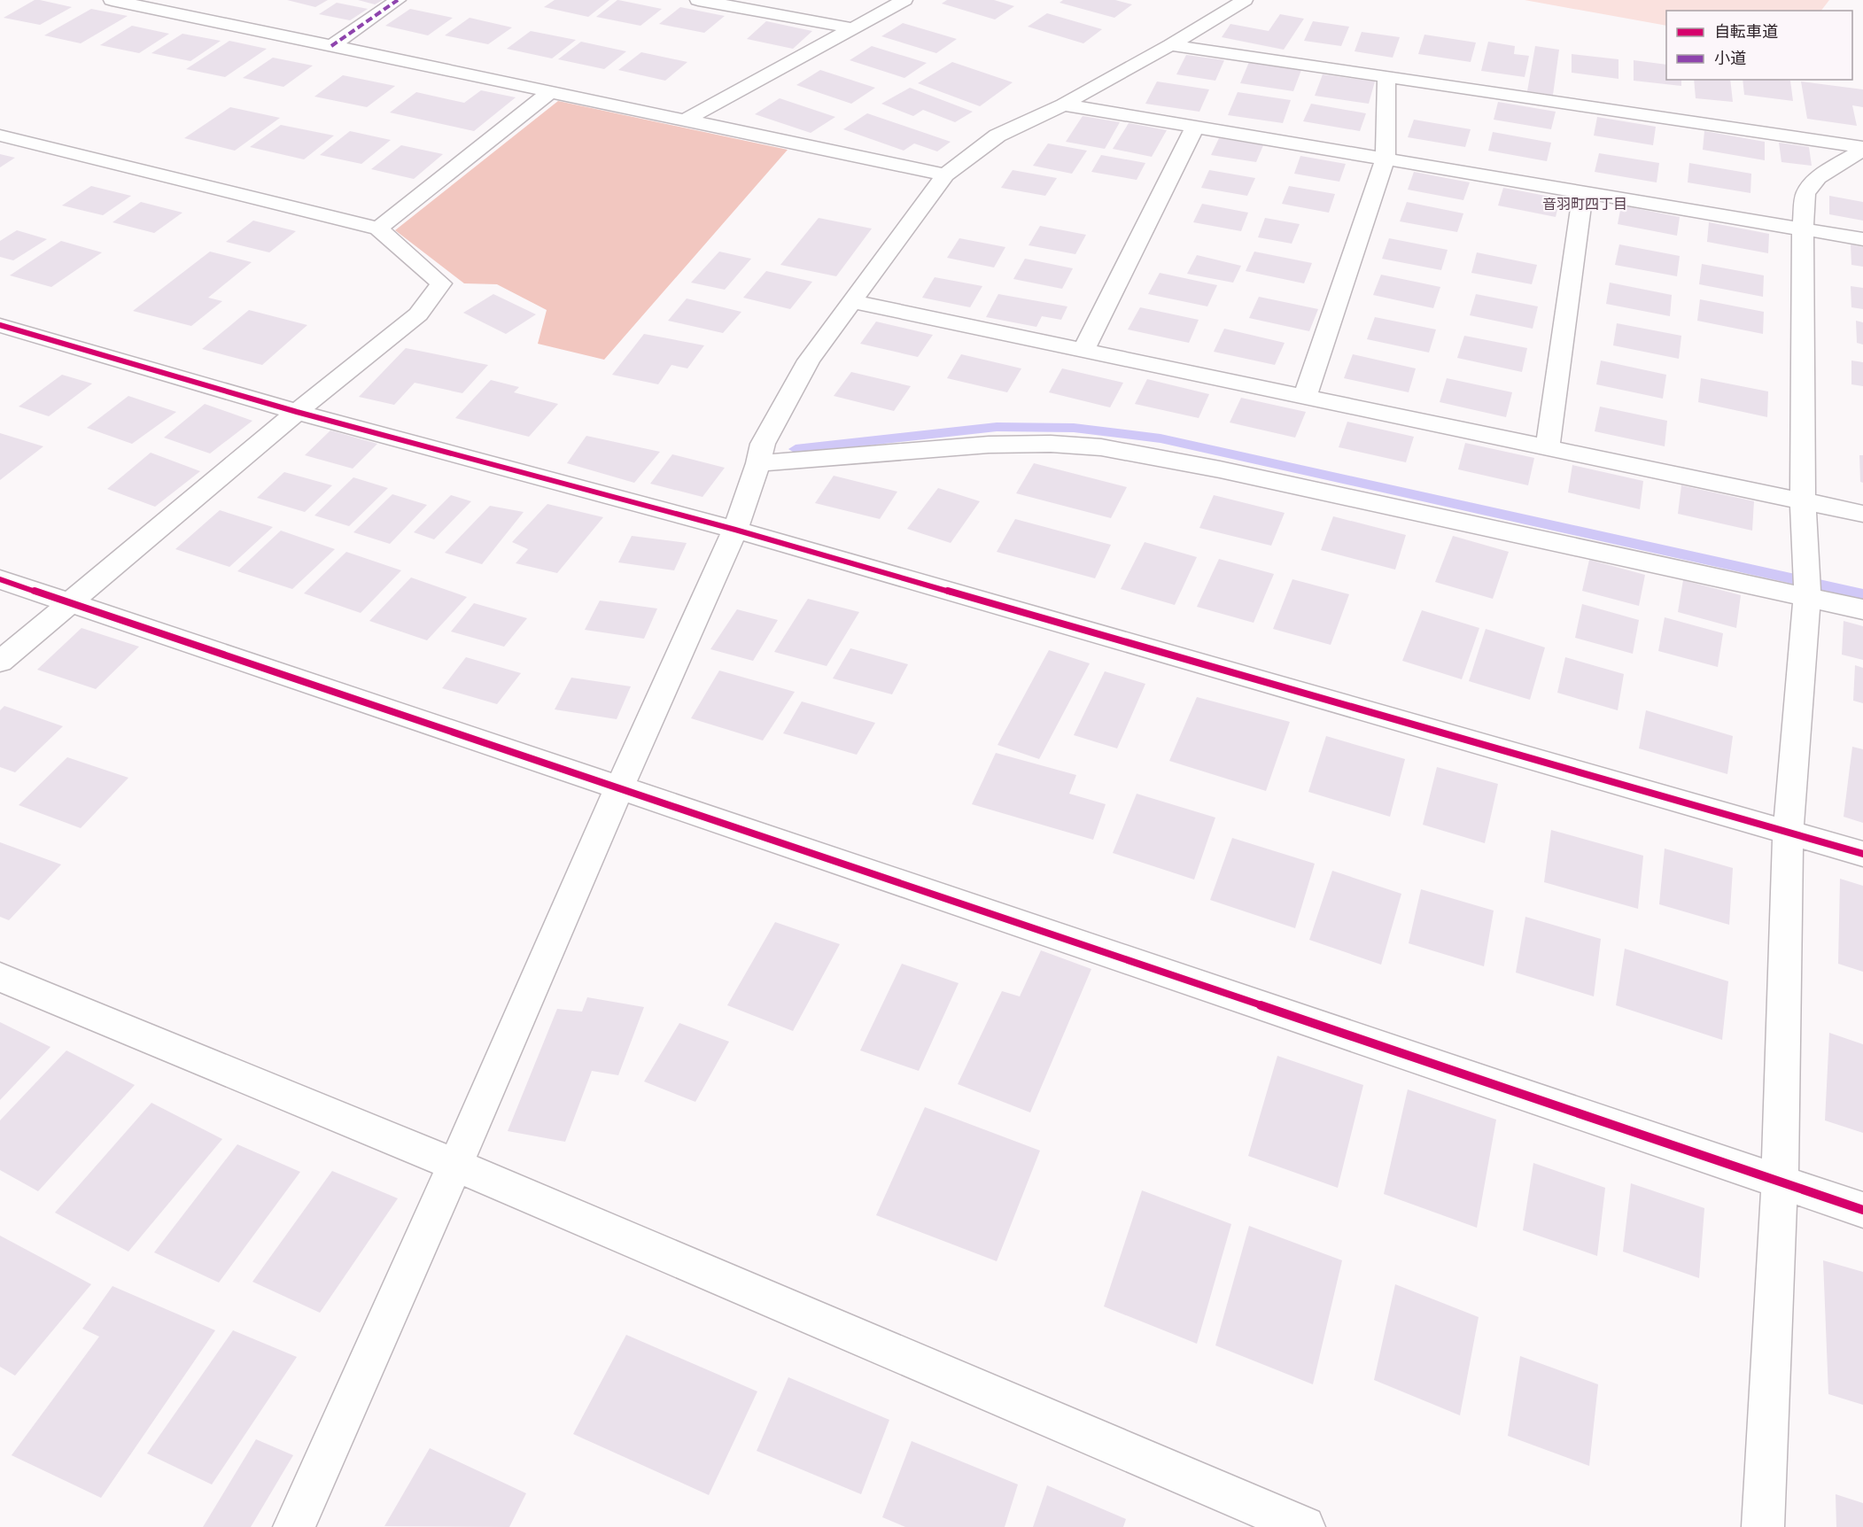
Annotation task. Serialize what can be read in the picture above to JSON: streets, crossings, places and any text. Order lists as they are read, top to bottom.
{
  "districts": ["音羽町四丁目"],
  "legend": ["自転車道", "小道"]
}
